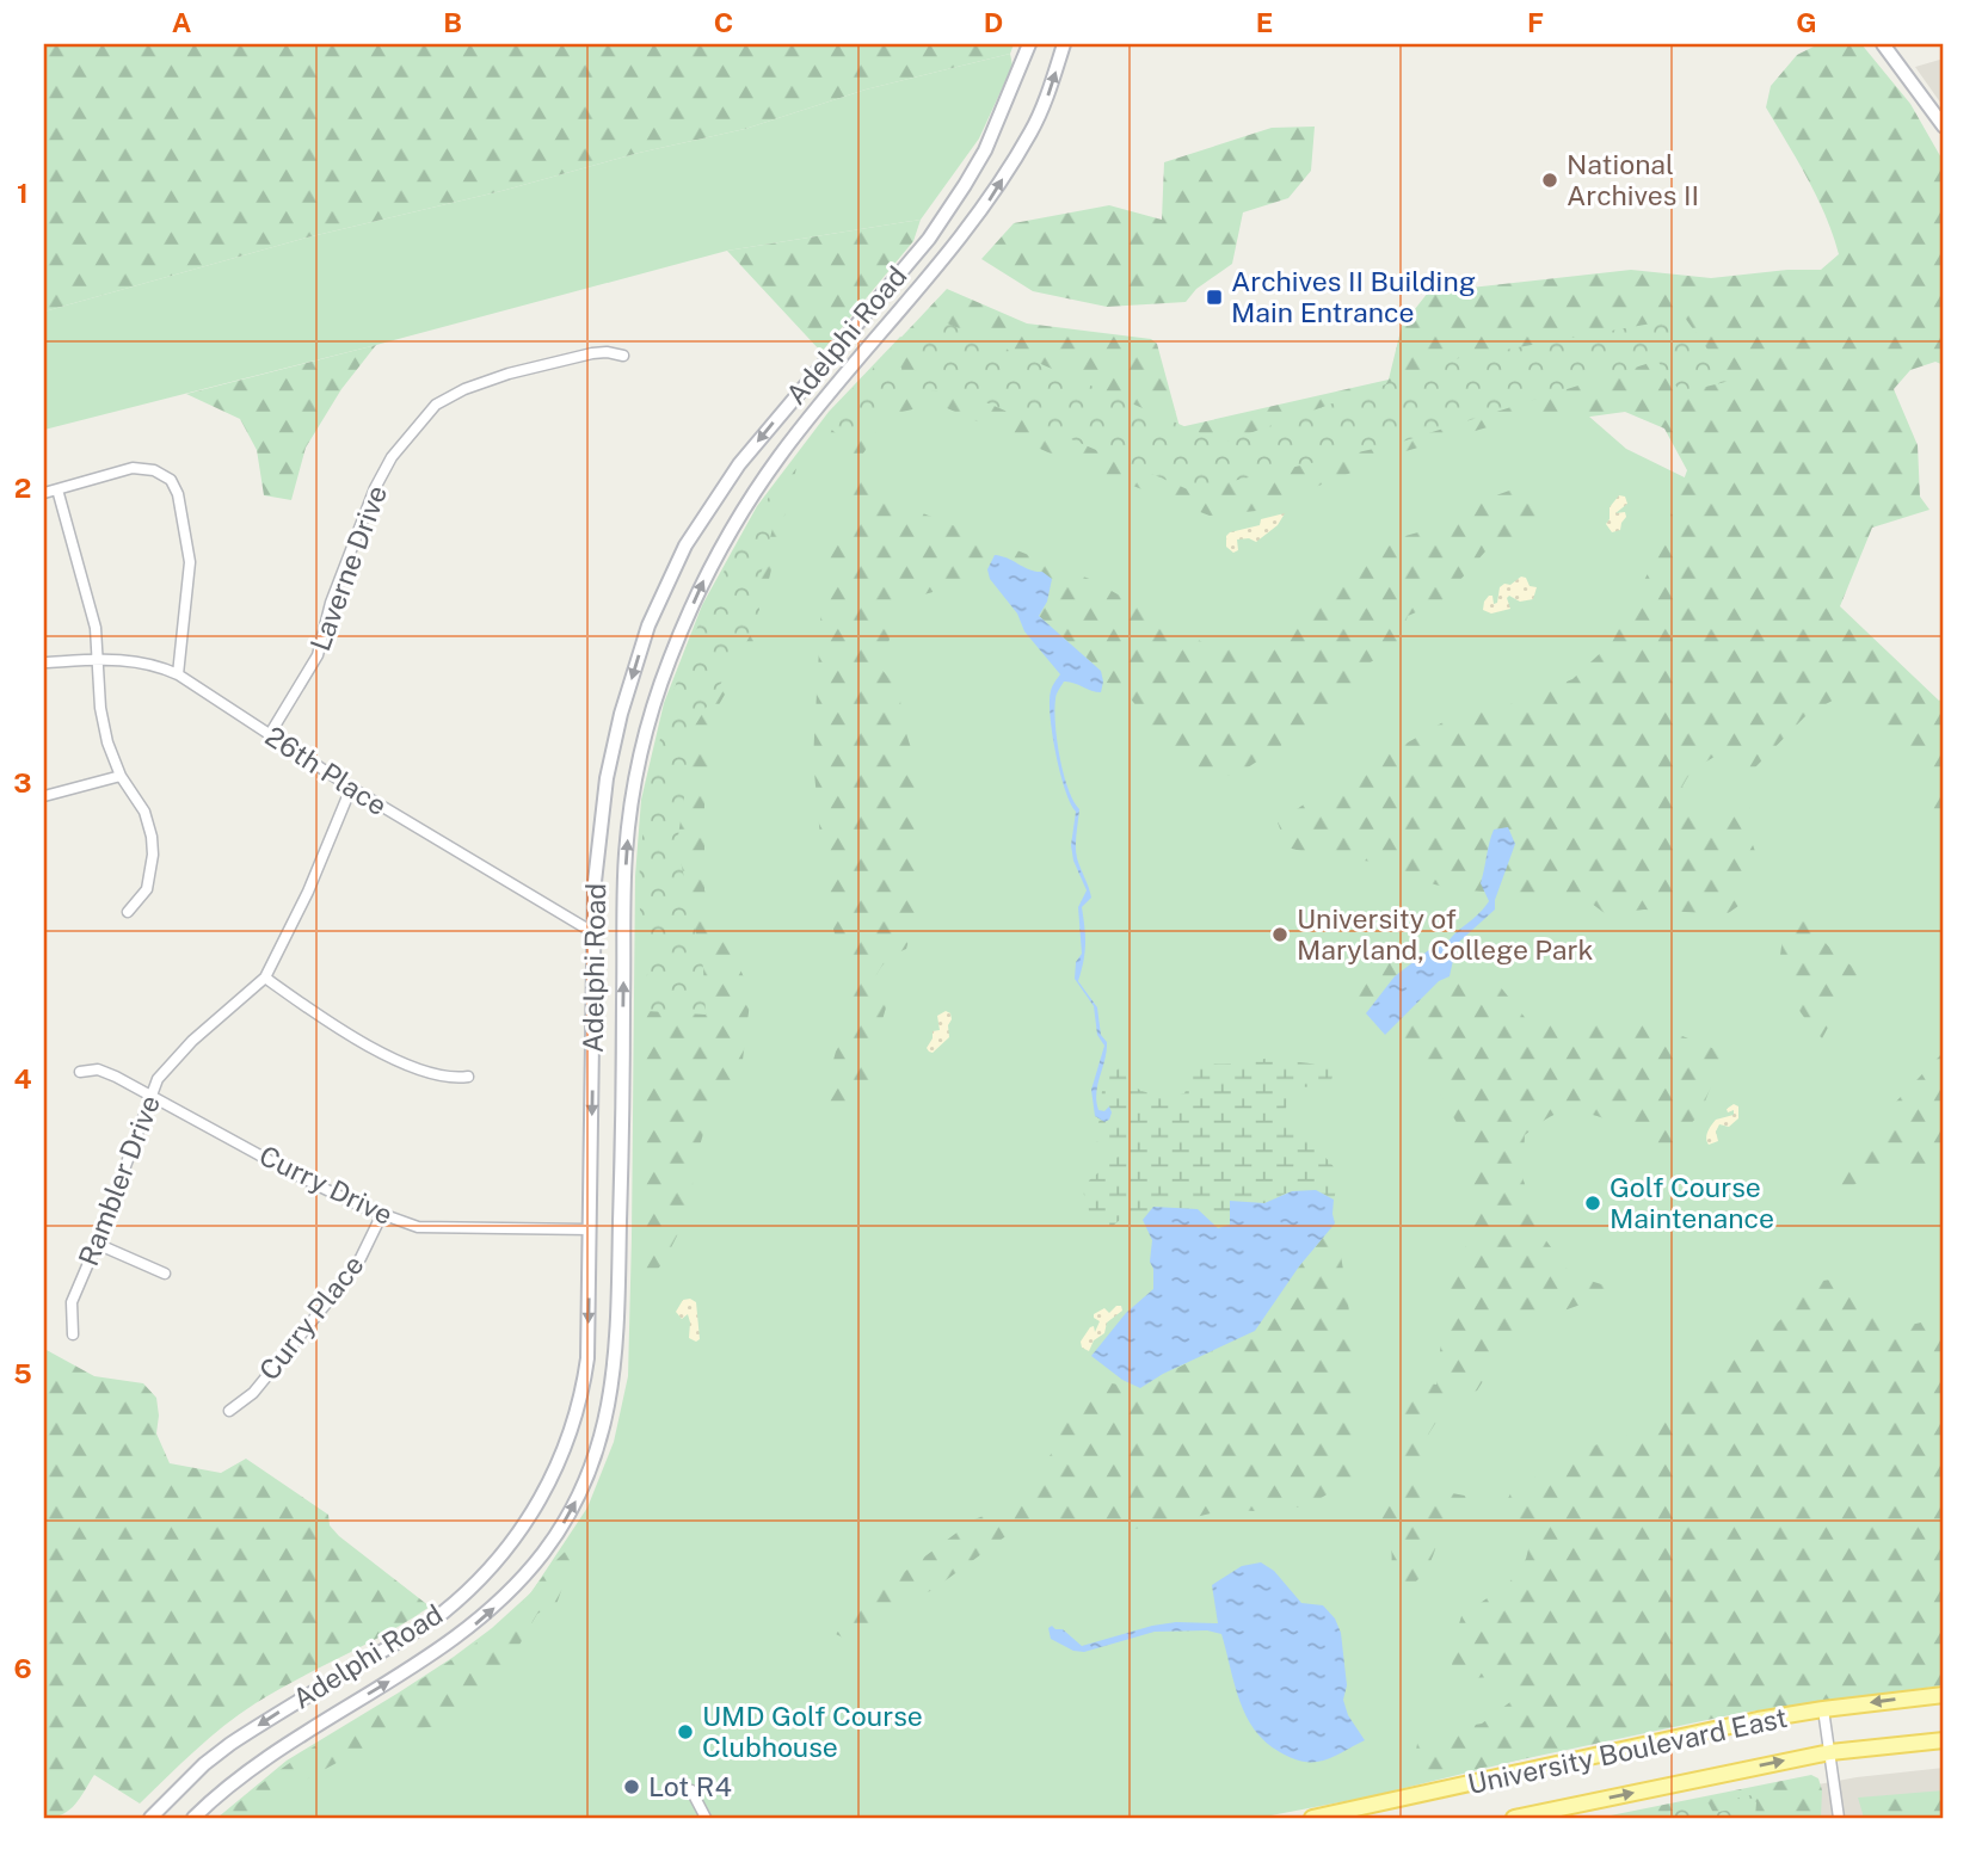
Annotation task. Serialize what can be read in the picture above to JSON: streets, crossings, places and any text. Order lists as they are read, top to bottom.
{
  "streets": {
    "main road": ["Adelphi Road", "University Boulevard East"],
    "street": [
      "Laverne Drive",
      "26th Place",
      "Rambler Drive",
      "Curry Drive",
      "Curry Place"
    ]
  },
  "crossings": [
    ["Adelphi Road", "26th Place"],
    ["Adelphi Road", "Curry Drive"],
    ["Laverne Drive", "26th Place"],
    ["26th Place", "Rambler Drive"],
    ["Rambler Drive", "Curry Drive"],
    ["Curry Drive", "Curry Place"]
  ],
  "places": {
    "other": [
      "National Archives II",
      "University of Maryland, College Park",
      "Golf Course Maintenance",
      "UMD Golf Course Clubhouse",
      "Lot R4"
    ],
    "transit": ["Archives II Building Main Entrance"]
  },
  "grid": {
    "columns": [
      "A",
      "B",
      "C",
      "D",
      "E",
      "F",
      "G"
    ],
    "rows": [
      "1",
      "2",
      "3",
      "4",
      "5",
      "6"
    ]
  }
}
